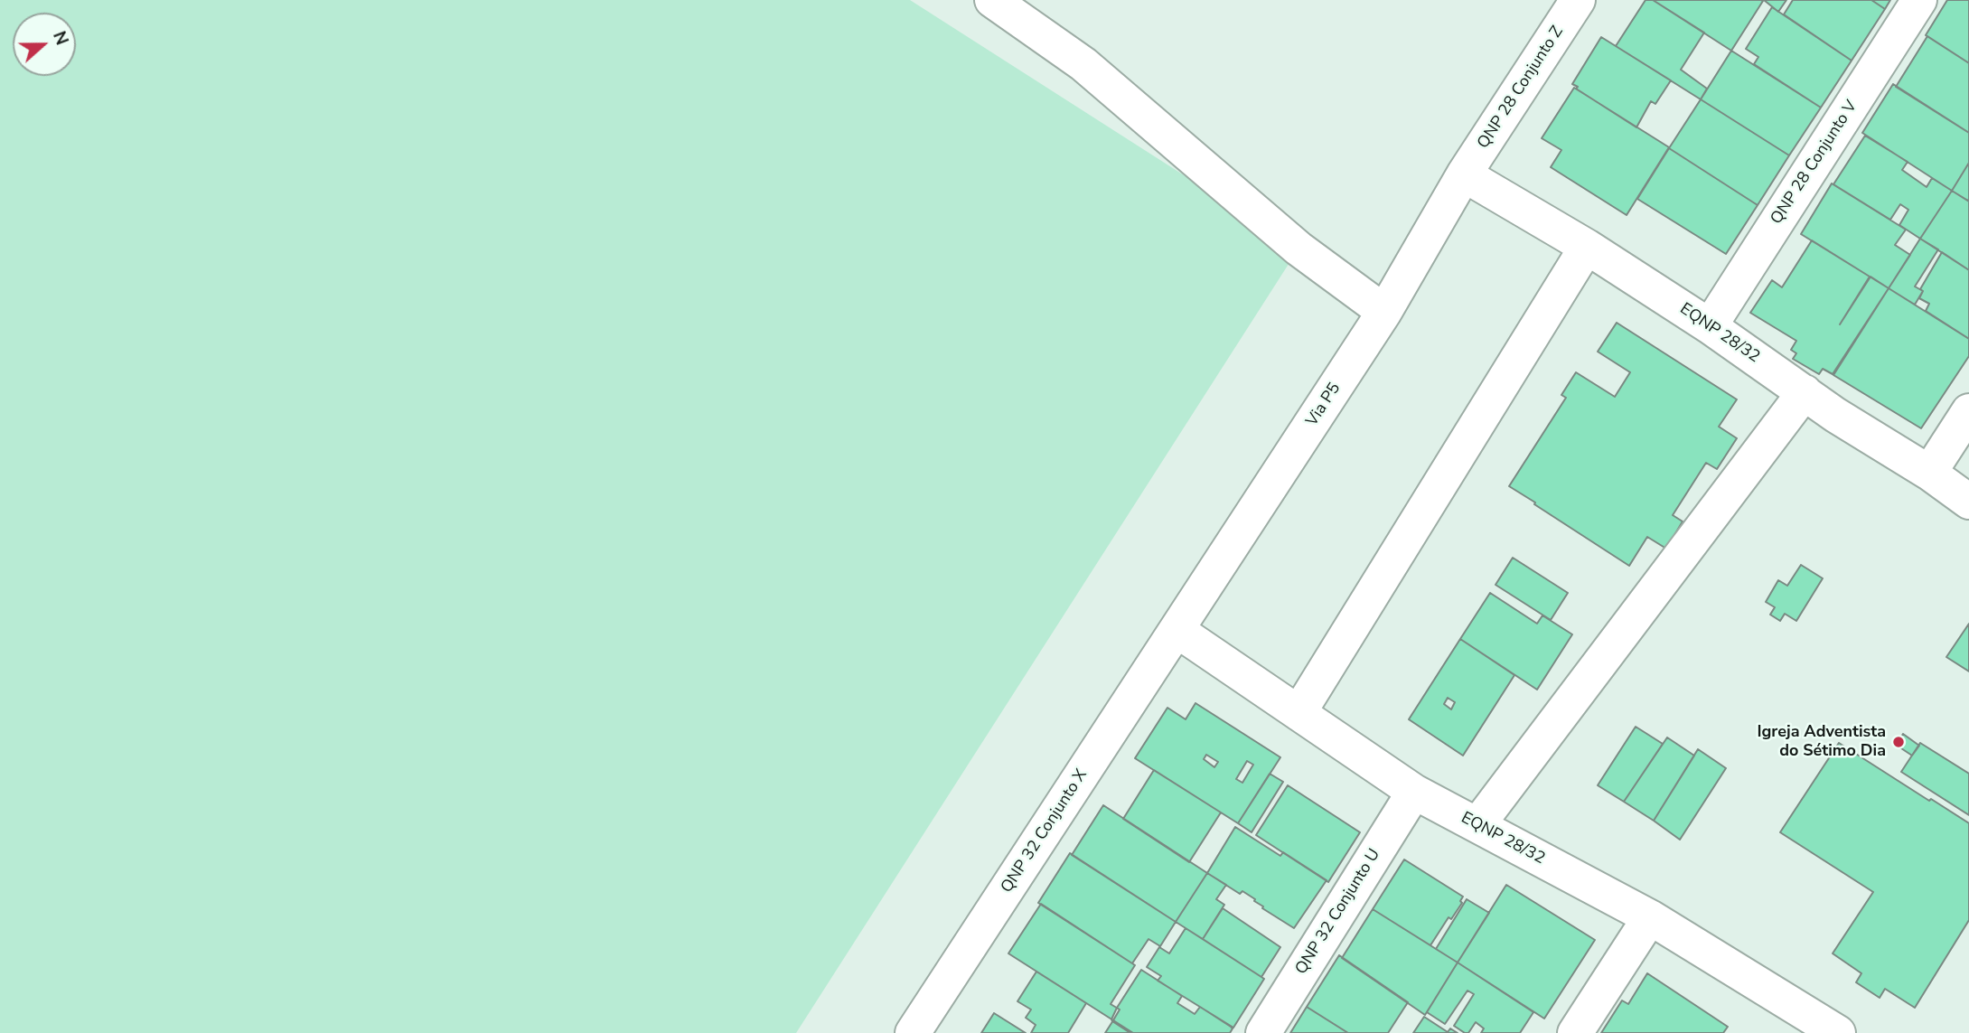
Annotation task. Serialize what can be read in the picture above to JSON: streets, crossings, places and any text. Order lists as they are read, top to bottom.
{
  "streets": {
    "street": [
      "QNP 28 Conjunto Z",
      "QNP 28 Conjunto V",
      "EQNP 28/32",
      "Via P5",
      "QNP 32 Conjunto X",
      "QNP 32 Conjunto U"
    ]
  },
  "crossings": [
    ["QNP 28 Conjunto Z", "EQNP 28/32"],
    ["QNP 28 Conjunto Z", "Via P5"],
    ["QNP 28 Conjunto V", "EQNP 28/32"],
    ["EQNP 28/32", "Via P5"],
    ["EQNP 28/32", "QNP 32 Conjunto X"],
    ["EQNP 28/32", "QNP 32 Conjunto U"],
    ["Via P5", "QNP 32 Conjunto X"]
  ],
  "places": ["Igreja Adventista do Sétimo Dia"],
  "north": "right"
}
